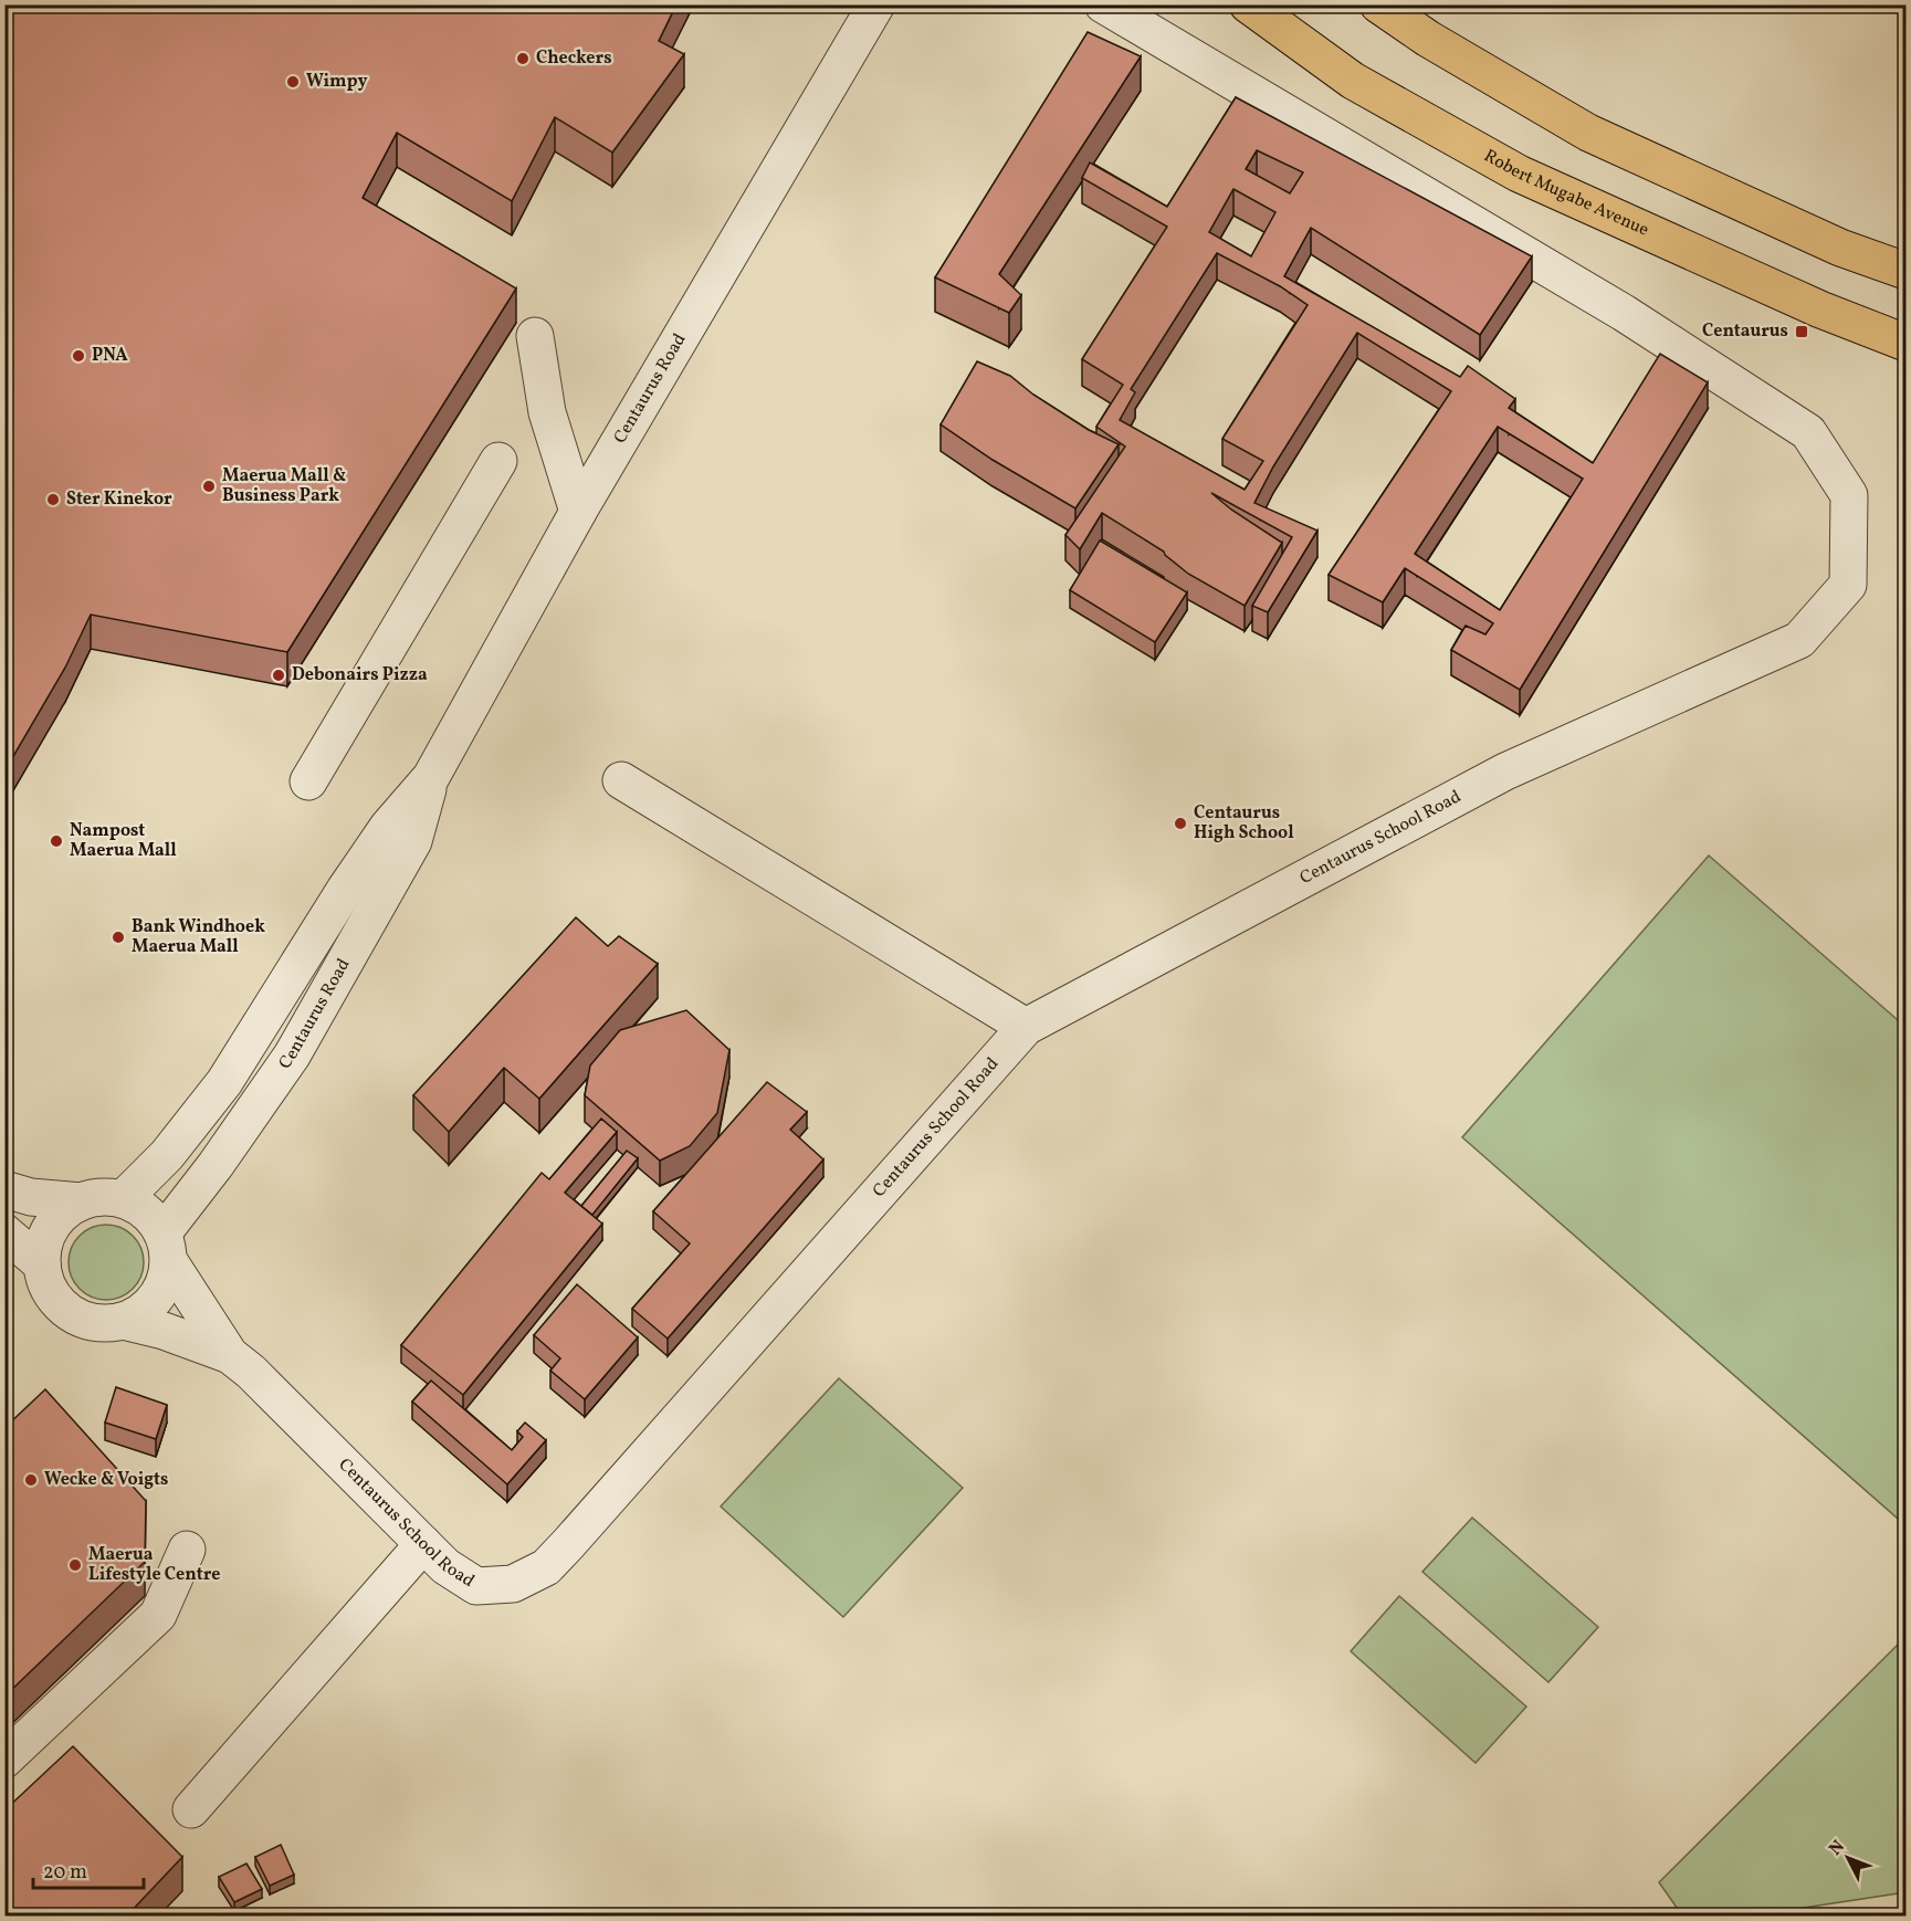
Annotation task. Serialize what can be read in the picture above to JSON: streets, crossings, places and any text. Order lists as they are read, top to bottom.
{
  "streets": {
    "main road": ["Robert Mugabe Avenue"],
    "street": ["Centaurus Road", "Centaurus School Road"]
  },
  "crossings": [
    ["Centaurus Road", "Centaurus School Road"]
  ],
  "places": {
    "other": [
      "Checkers",
      "Wimpy",
      "PNA",
      "Maerua Mall & Business Park",
      "Ster Kinekor",
      "Debonairs Pizza",
      "Centaurus High School",
      "Nampost Maerua Mall",
      "Bank Windhoek Maerua Mall",
      "Wecke & Voigts",
      "Maerua Lifestyle Centre"
    ],
    "transit": ["Centaurus"]
  },
  "scale_bar": "20 m",
  "north": "top left"
}
